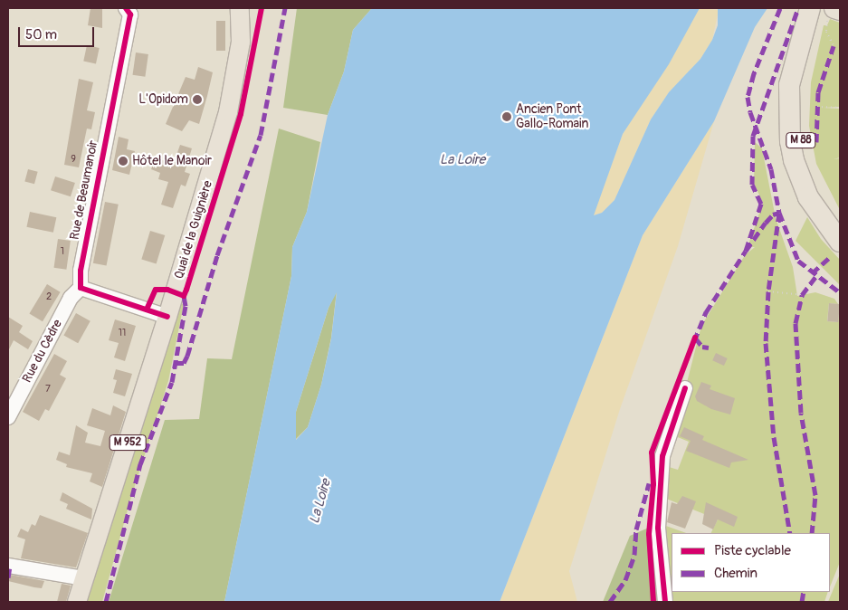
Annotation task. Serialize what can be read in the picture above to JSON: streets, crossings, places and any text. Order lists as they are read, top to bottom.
{
  "streets": {
    "highway": ["M 88"],
    "main road": ["Quai de la Guignière", "M 952"],
    "street": ["Rue de Beaumanoir", "Rue du Cèdre"]
  },
  "crossings": [
    ["Rue de Beaumanoir", "Rue du Cèdre"]
  ],
  "water": ["La Loire"],
  "places": ["L'Opidom", "Ancien Pont Gallo-Romain", "Hôtel le Manoir"],
  "house_numbers": [
    "9",
    "1",
    "2",
    "11",
    "7"
  ],
  "legend": ["Piste cyclable", "Chemin"],
  "scale_bar": "50 m"
}
